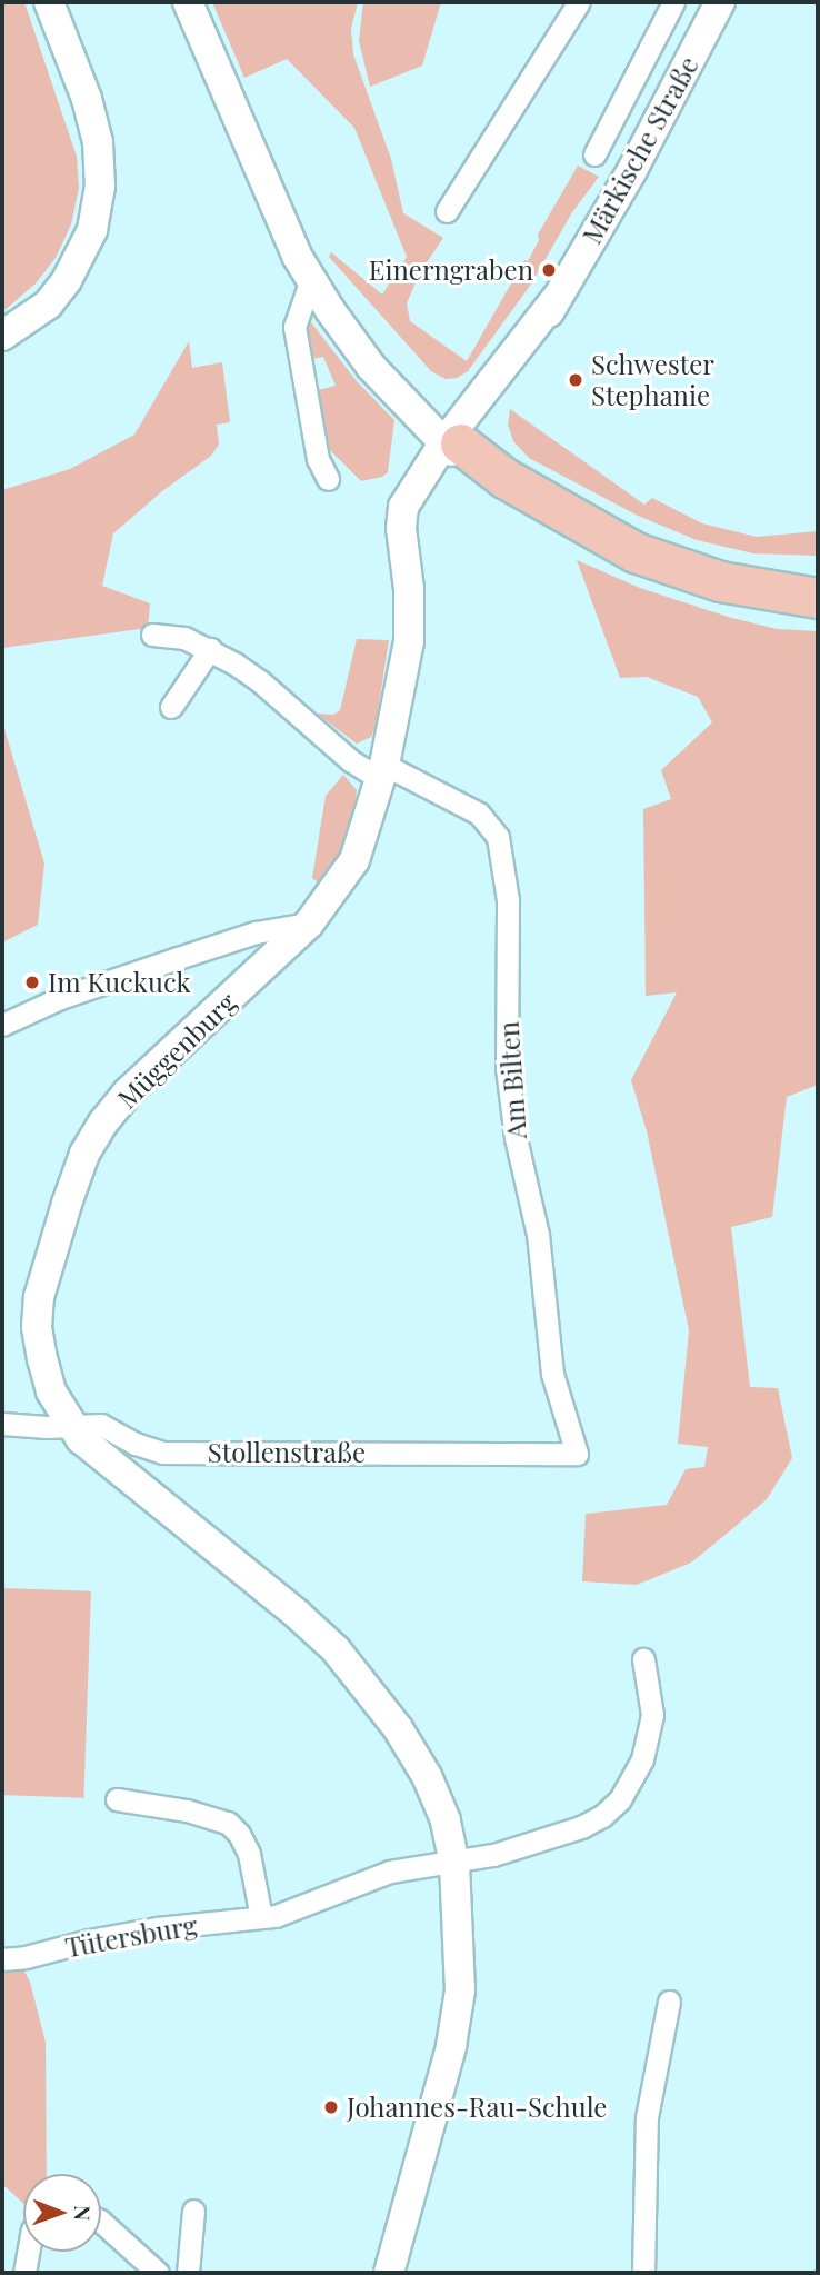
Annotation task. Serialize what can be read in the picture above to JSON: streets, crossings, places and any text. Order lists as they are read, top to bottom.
{
  "streets": {
    "main road": ["Märkische Straße", "Müggenburg"],
    "street": ["Am Bilten", "Stollenstraße", "Tütersburg"]
  },
  "crossings": [
    ["Märkische Straße", "Müggenburg"],
    ["Müggenburg", "Am Bilten"],
    ["Müggenburg", "Stollenstraße"],
    ["Müggenburg", "Tütersburg"],
    ["Am Bilten", "Stollenstraße"]
  ],
  "places": [
    "Einerngraben",
    "Schwester Stephanie",
    "Im Kuckuck",
    "Johannes-Rau-Schule"
  ],
  "north": "right"
}
